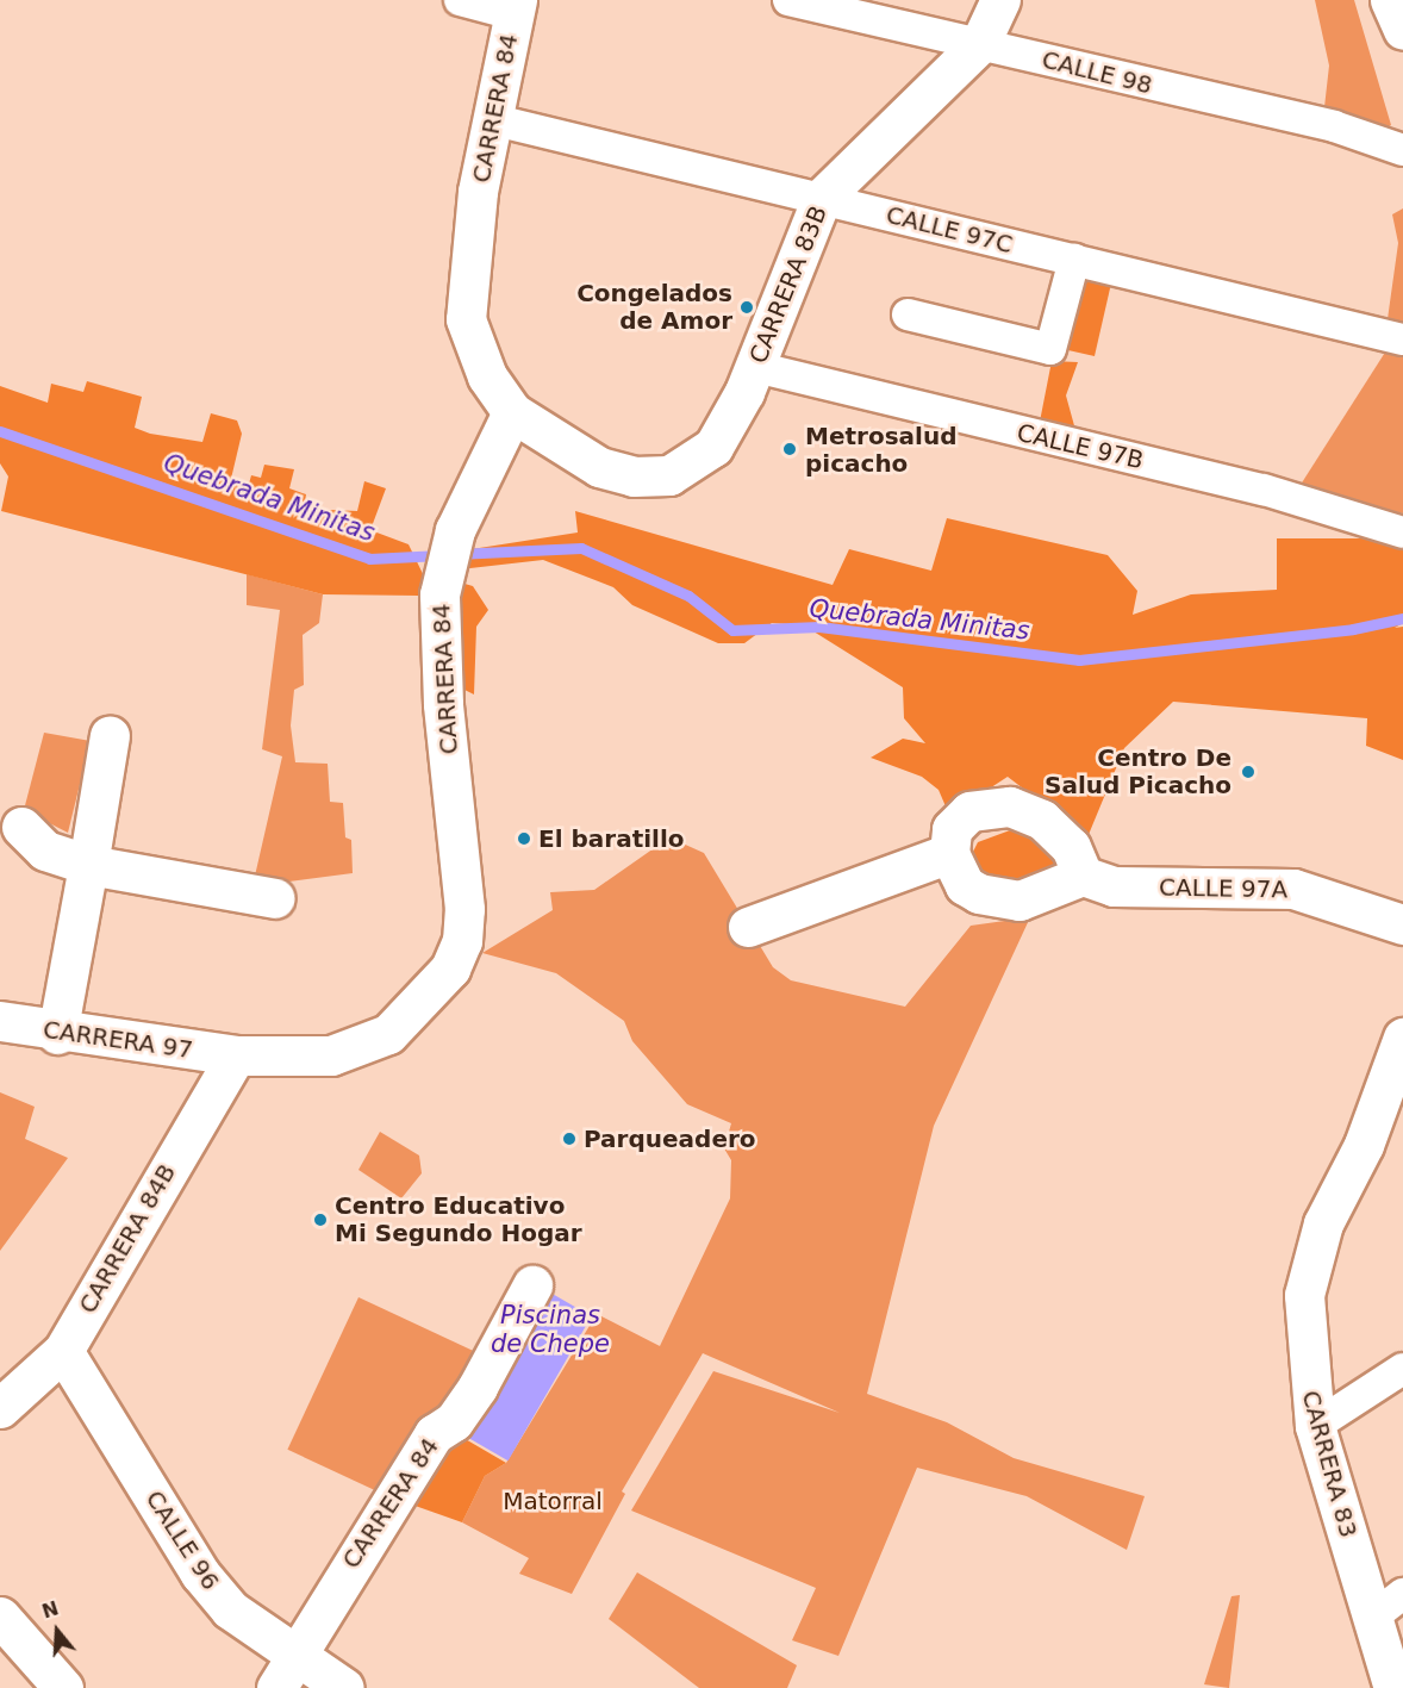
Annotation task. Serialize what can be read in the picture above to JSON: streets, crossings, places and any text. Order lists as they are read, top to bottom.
{
  "streets": {
    "street": [
      "CALLE 98",
      "CARRERA 84",
      "CALLE 97C",
      "CARRERA 83B",
      "CALLE 97B",
      "CALLE 97A",
      "CARRERA 97",
      "CARRERA 84B",
      "CARRERA 83",
      "CALLE 96"
    ]
  },
  "crossings": [
    ["CALLE 98", "CARRERA 83B"],
    ["CARRERA 84", "CALLE 97C"],
    ["CARRERA 84", "CARRERA 83B"],
    ["CARRERA 84", "CARRERA 97"],
    ["CARRERA 84", "CARRERA 84B"],
    ["CARRERA 84", "CALLE 96"],
    ["CALLE 97C", "CARRERA 83B"],
    ["CARRERA 83B", "CALLE 97B"],
    ["CARRERA 97", "CARRERA 84B"],
    ["CARRERA 84B", "CALLE 96"]
  ],
  "water": ["Quebrada Minitas", "Piscinas de Chepe"],
  "parks": ["Matorral"],
  "places": [
    "Congelados de Amor",
    "Metrosalud picacho",
    "Centro De Salud Picacho",
    "El baratillo",
    "Parqueadero",
    "Centro Educativo Mi Segundo Hogar"
  ],
  "north": "top"
}
